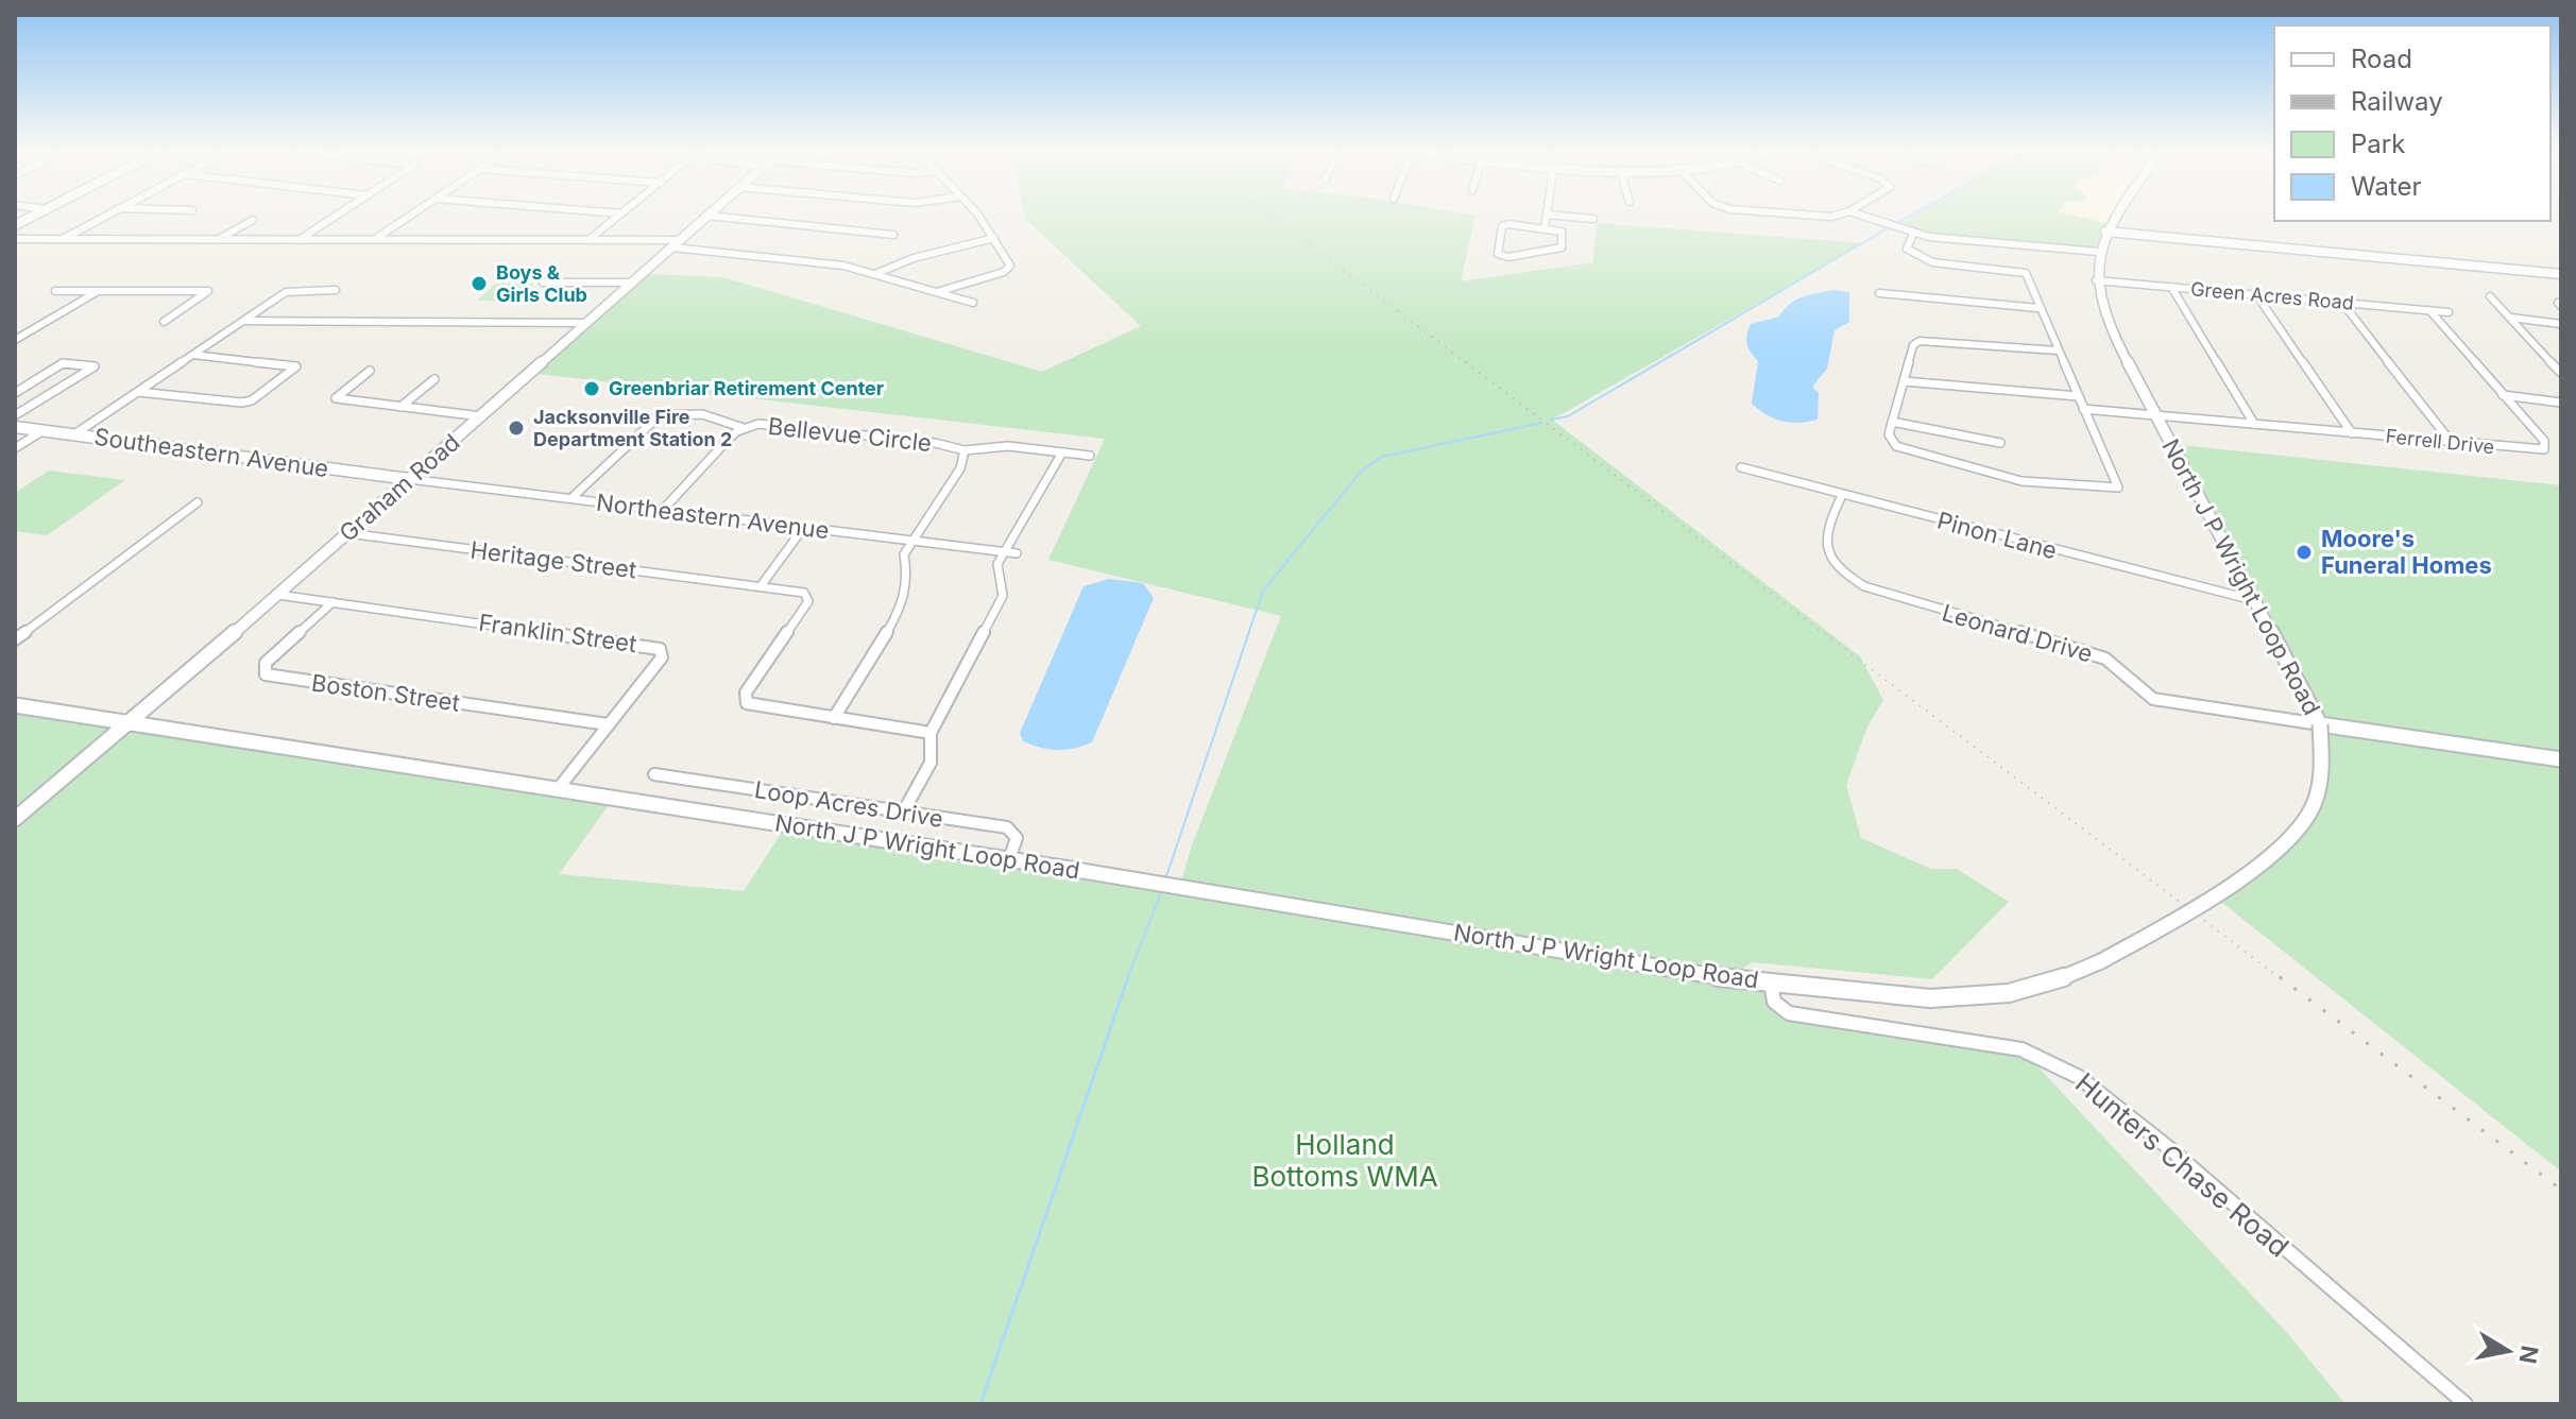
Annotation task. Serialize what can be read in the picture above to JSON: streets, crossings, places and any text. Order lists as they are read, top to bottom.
{
  "streets": {
    "main road": ["Southeastern Avenue", "Graham Road", "North J P Wright Loop Road"],
    "street": [
      "Green Acres Road",
      "Bellevue Circle",
      "Ferrell Drive",
      "Northeastern Avenue",
      "Pinon Lane",
      "Heritage Street",
      "Franklin Street",
      "Leonard Drive",
      "Boston Street",
      "Loop Acres Drive",
      "Hunters Chase Road"
    ]
  },
  "crossings": [
    ["Green Acres Road", "Ferrell Drive"],
    ["Green Acres Road", "North J P Wright Loop Road"],
    ["Bellevue Circle", "Northeastern Avenue"],
    ["Ferrell Drive", "North J P Wright Loop Road"],
    ["Southeastern Avenue", "Graham Road"],
    ["Southeastern Avenue", "Northeastern Avenue"],
    ["Graham Road", "Northeastern Avenue"],
    ["Graham Road", "Heritage Street"],
    ["Graham Road", "North J P Wright Loop Road"],
    ["Graham Road", "Franklin Street"],
    ["Pinon Lane", "North J P Wright Loop Road"],
    ["Pinon Lane", "Leonard Drive"],
    ["North J P Wright Loop Road", "Franklin Street"],
    ["North J P Wright Loop Road", "Leonard Drive"],
    ["North J P Wright Loop Road", "Loop Acres Drive"],
    ["North J P Wright Loop Road", "Hunters Chase Road"],
    ["Franklin Street", "Boston Street"]
  ],
  "parks": ["Holland Bottoms WMA"],
  "places": [
    "Boys & Girls Club",
    "Greenbriar Retirement Center",
    "Jacksonville Fire Department Station 2",
    "Moore's Funeral Homes"
  ],
  "legend": [
    "Road",
    "Railway",
    "Park",
    "Water"
  ],
  "north": "right"
}
